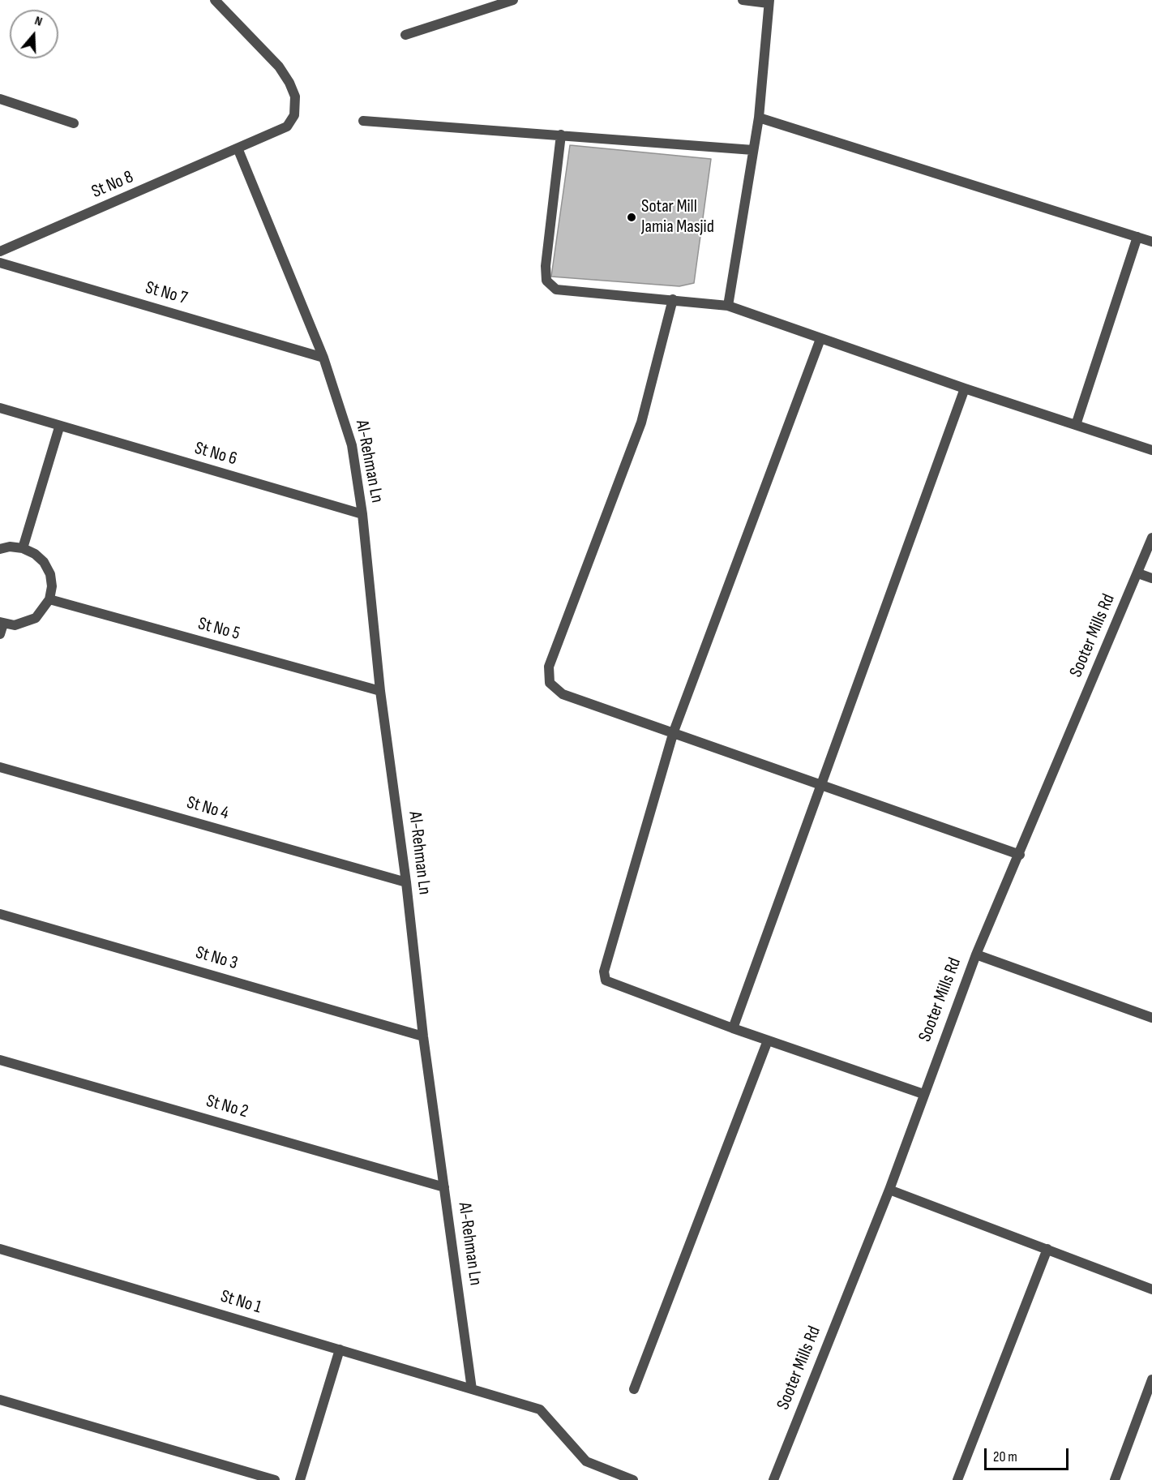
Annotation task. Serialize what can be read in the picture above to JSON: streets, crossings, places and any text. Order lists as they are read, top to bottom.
{
  "streets": {
    "street": [
      "St No 8",
      "St No 7",
      "St No 6",
      "Al-Rehman Ln",
      "St No 5",
      "Sooter Mills Rd",
      "St No 4",
      "St No 3",
      "St No 2",
      "St No 1"
    ]
  },
  "crossings": [
    ["St No 8", "Al-Rehman Ln"],
    ["St No 7", "Al-Rehman Ln"],
    ["St No 6", "Al-Rehman Ln"],
    ["Al-Rehman Ln", "St No 5"],
    ["Al-Rehman Ln", "St No 4"],
    ["Al-Rehman Ln", "St No 3"],
    ["Al-Rehman Ln", "St No 2"],
    ["Al-Rehman Ln", "St No 1"]
  ],
  "places": ["Sotar Mill Jamia Masjid"],
  "scale_bar": "20 m",
  "north": "top"
}
